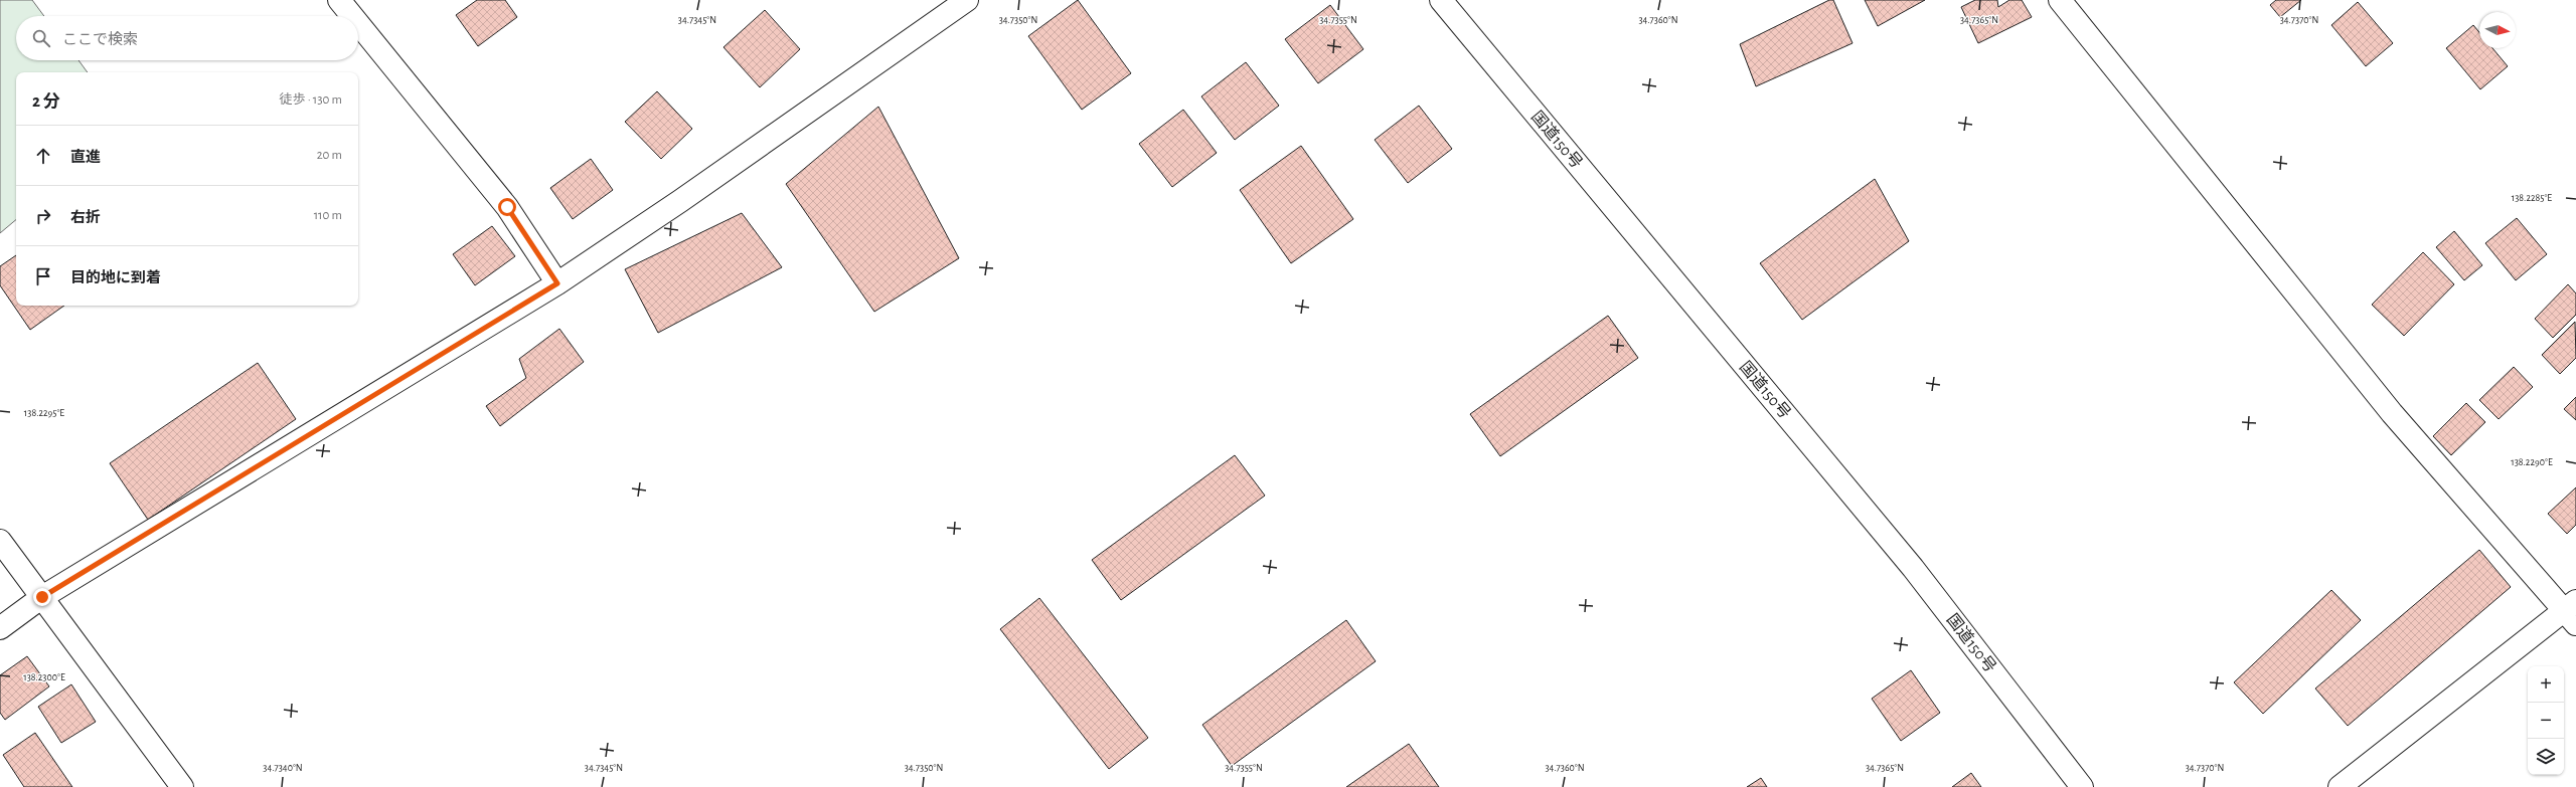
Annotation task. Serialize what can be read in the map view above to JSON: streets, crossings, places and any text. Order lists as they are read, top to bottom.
{
  "streets": {
    "main road": ["国道150号"]
  },
  "north": "right",
  "page": {
    "search": "ここで検索",
    "heading": ["2 分", "徒歩 · 130 m"],
    "list": [
      ["直進", "20 m"],
      ["右折", "110 m"],
      "目的地に到着"
    ],
    "map_buttons": ["+", "−"]
  },
  "coordinates": [
    "34.7345°N",
    "34.7350°N",
    "34.7355°N",
    "34.7360°N",
    "34.7365°N",
    "34.7370°N",
    "138.2285°E",
    "138.2295°E",
    "138.2290°E",
    "138.2300°E",
    "34.7340°N"
  ]
}
